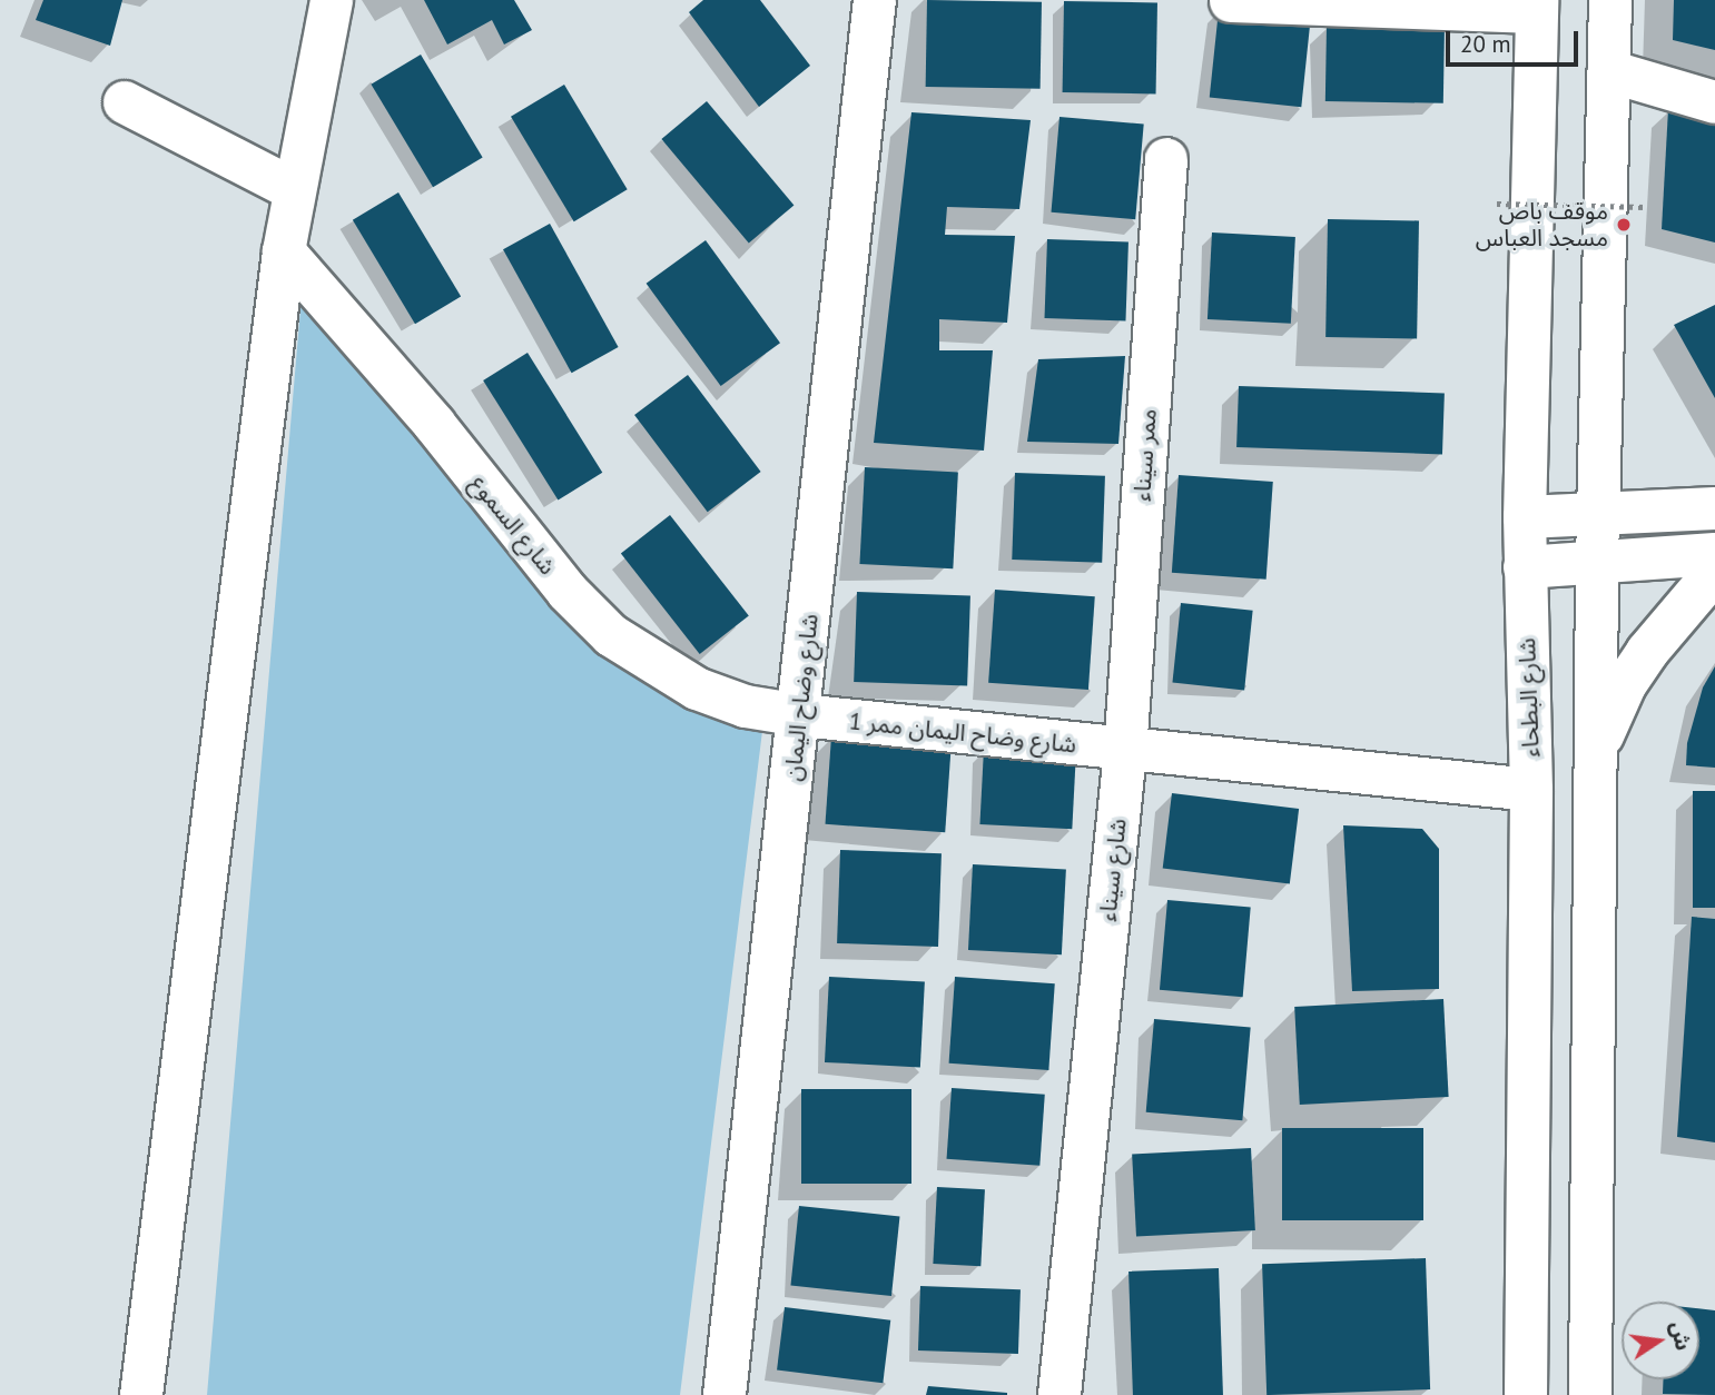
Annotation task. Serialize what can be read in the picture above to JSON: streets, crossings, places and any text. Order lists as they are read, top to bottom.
{
  "streets": {
    "street": [
      "ممر سيناء",
      "شارع السموع",
      "شارع وضاح اليمان",
      "شارع البطحاء",
      "شارع وضاح اليمان ممر 1",
      "شارع سيناء"
    ]
  },
  "crossings": [
    ["ممر سيناء", "شارع وضاح اليمان ممر 1"],
    ["ممر سيناء", "شارع سيناء"],
    ["شارع السموع", "شارع وضاح اليمان"],
    ["شارع السموع", "شارع وضاح اليمان ممر 1"],
    ["شارع وضاح اليمان", "شارع وضاح اليمان ممر 1"],
    ["شارع وضاح اليمان ممر 1", "شارع سيناء"]
  ],
  "places": ["موقف باص مسجد العباس"],
  "scale_bar": "20 m",
  "north": "right"
}
